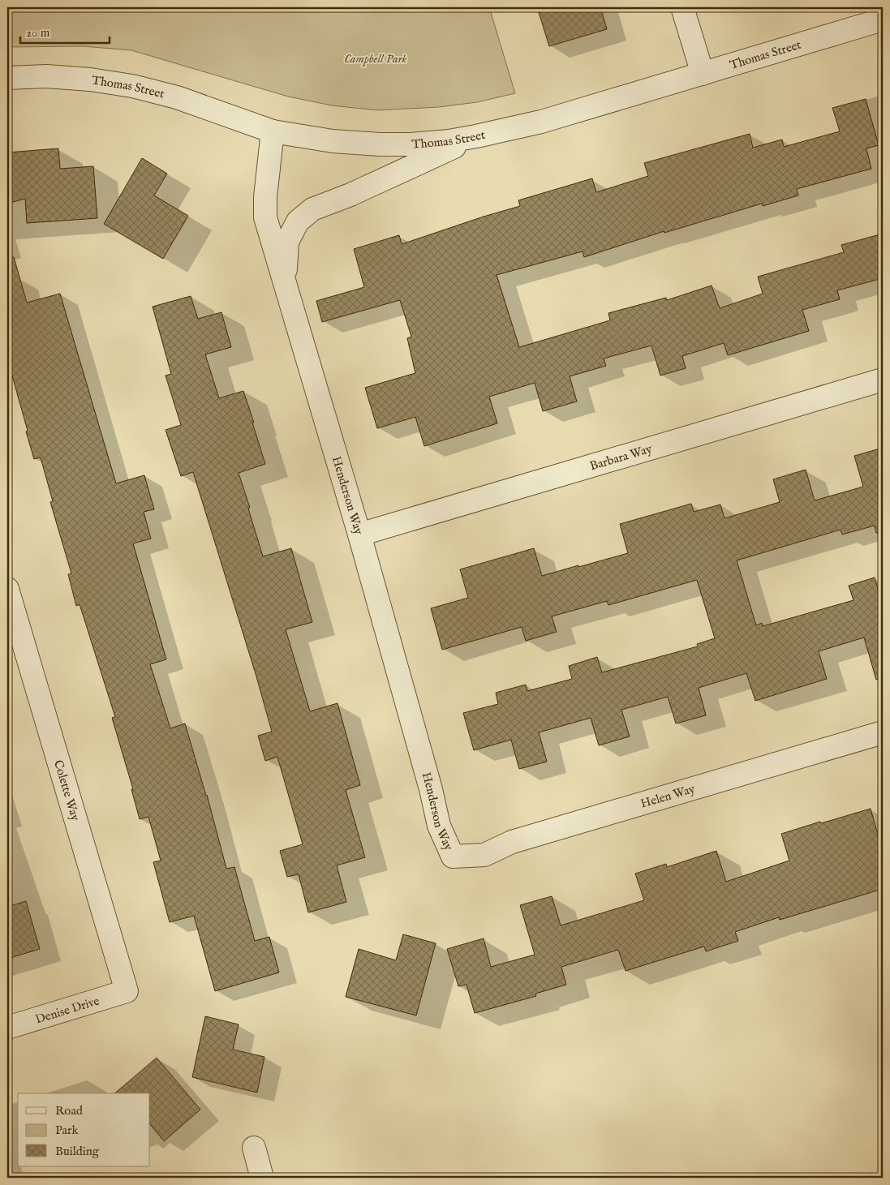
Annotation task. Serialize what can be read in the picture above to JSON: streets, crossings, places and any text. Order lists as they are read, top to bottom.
{
  "streets": {
    "street": [
      "Thomas Street",
      "Barbara Way",
      "Henderson Way",
      "Colette Way",
      "Helen Way",
      "Denise Drive"
    ]
  },
  "crossings": [
    ["Thomas Street", "Henderson Way"],
    ["Barbara Way", "Henderson Way"],
    ["Henderson Way", "Helen Way"],
    ["Colette Way", "Denise Drive"]
  ],
  "parks": ["Campbell Park"],
  "legend": ["Road", "Park", "Building"],
  "scale_bar": "20 m"
}
